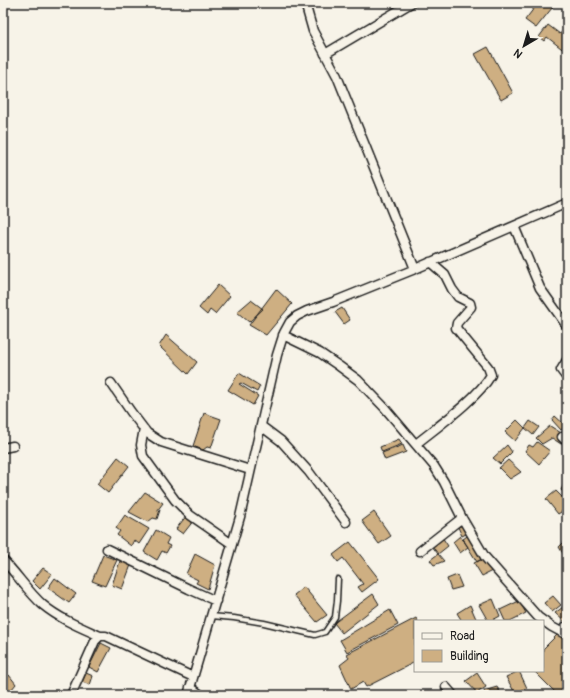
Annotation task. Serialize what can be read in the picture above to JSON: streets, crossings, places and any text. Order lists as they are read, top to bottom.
{
  "legend": ["Road", "Building"],
  "north": "bottom left"
}
